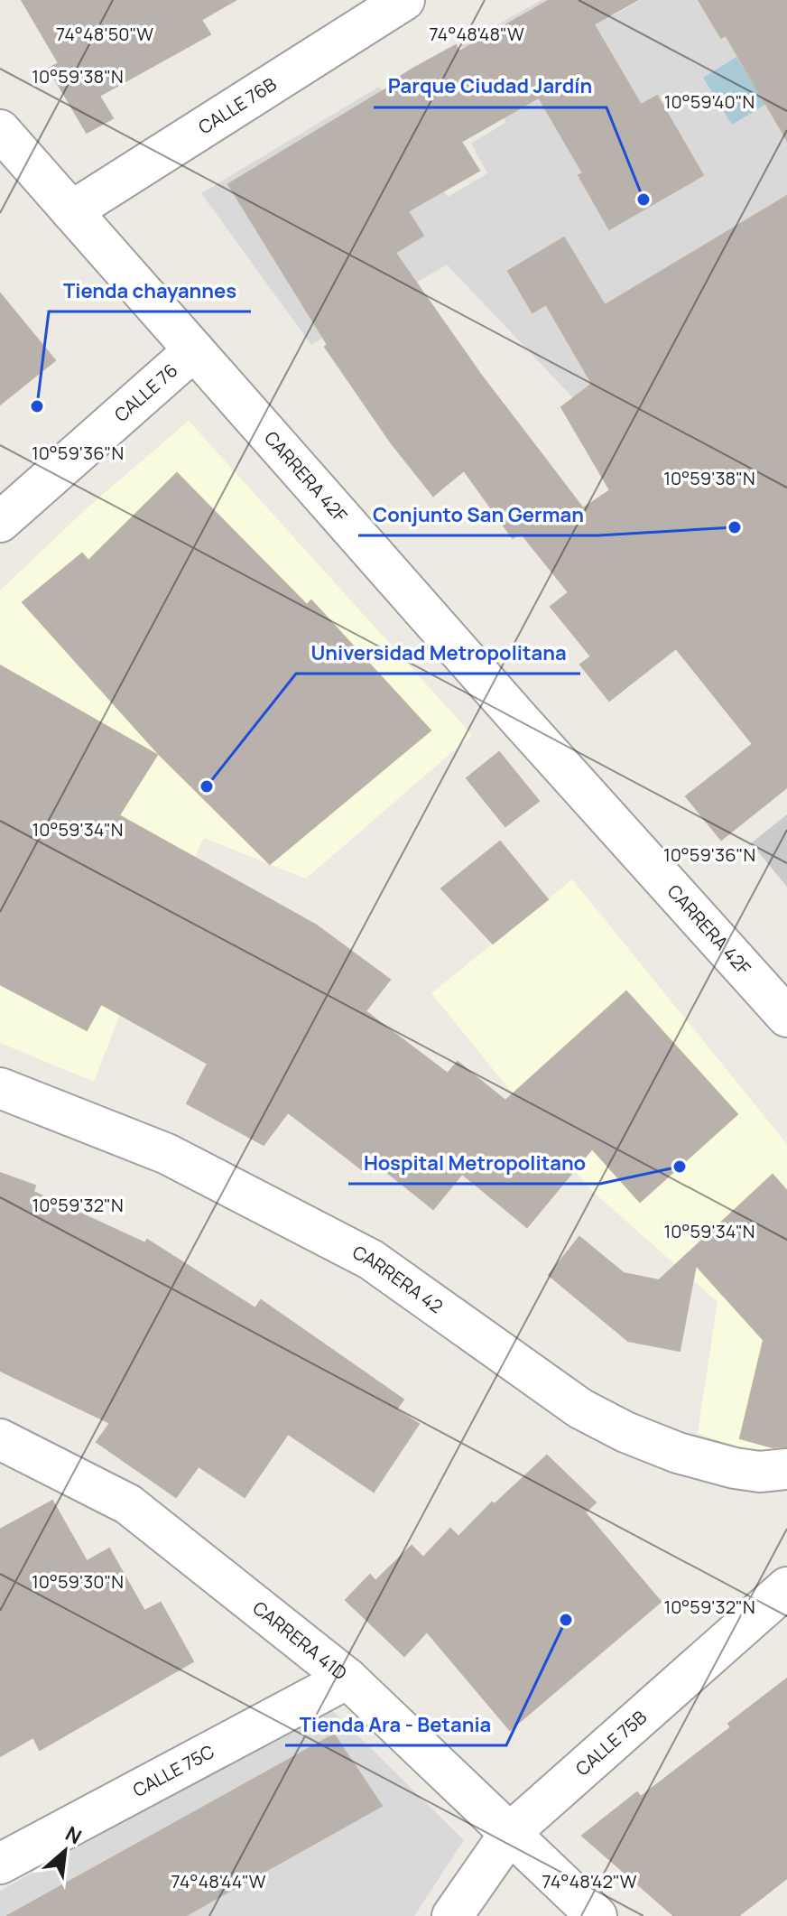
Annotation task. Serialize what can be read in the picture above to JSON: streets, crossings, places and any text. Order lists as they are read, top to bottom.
{
  "streets": {
    "street": [
      "CALLE 76B",
      "CALLE 76",
      "CARRERA 42F",
      "CARRERA 42",
      "CARRERA 41D",
      "CALLE 75B",
      "CALLE 75C"
    ]
  },
  "crossings": [
    ["CALLE 76B", "CARRERA 42F"],
    ["CALLE 76", "CARRERA 42F"],
    ["CARRERA 41D", "CALLE 75B"],
    ["CARRERA 41D", "CALLE 75C"]
  ],
  "places": [
    "Parque Ciudad Jardín",
    "Tienda chayannes",
    "Conjunto San German",
    "Universidad Metropolitana",
    "Hospital Metropolitano",
    "Tienda Ara - Betania"
  ],
  "north": "top right",
  "coordinates": [
    "74°48'50\"W",
    "74°48'48\"W",
    "10°59'38\"N",
    "10°59'40\"N",
    "10°59'36\"N",
    "10°59'34\"N",
    "10°59'32\"N",
    "10°59'30\"N",
    "74°48'44\"W",
    "74°48'42\"W"
  ]
}
